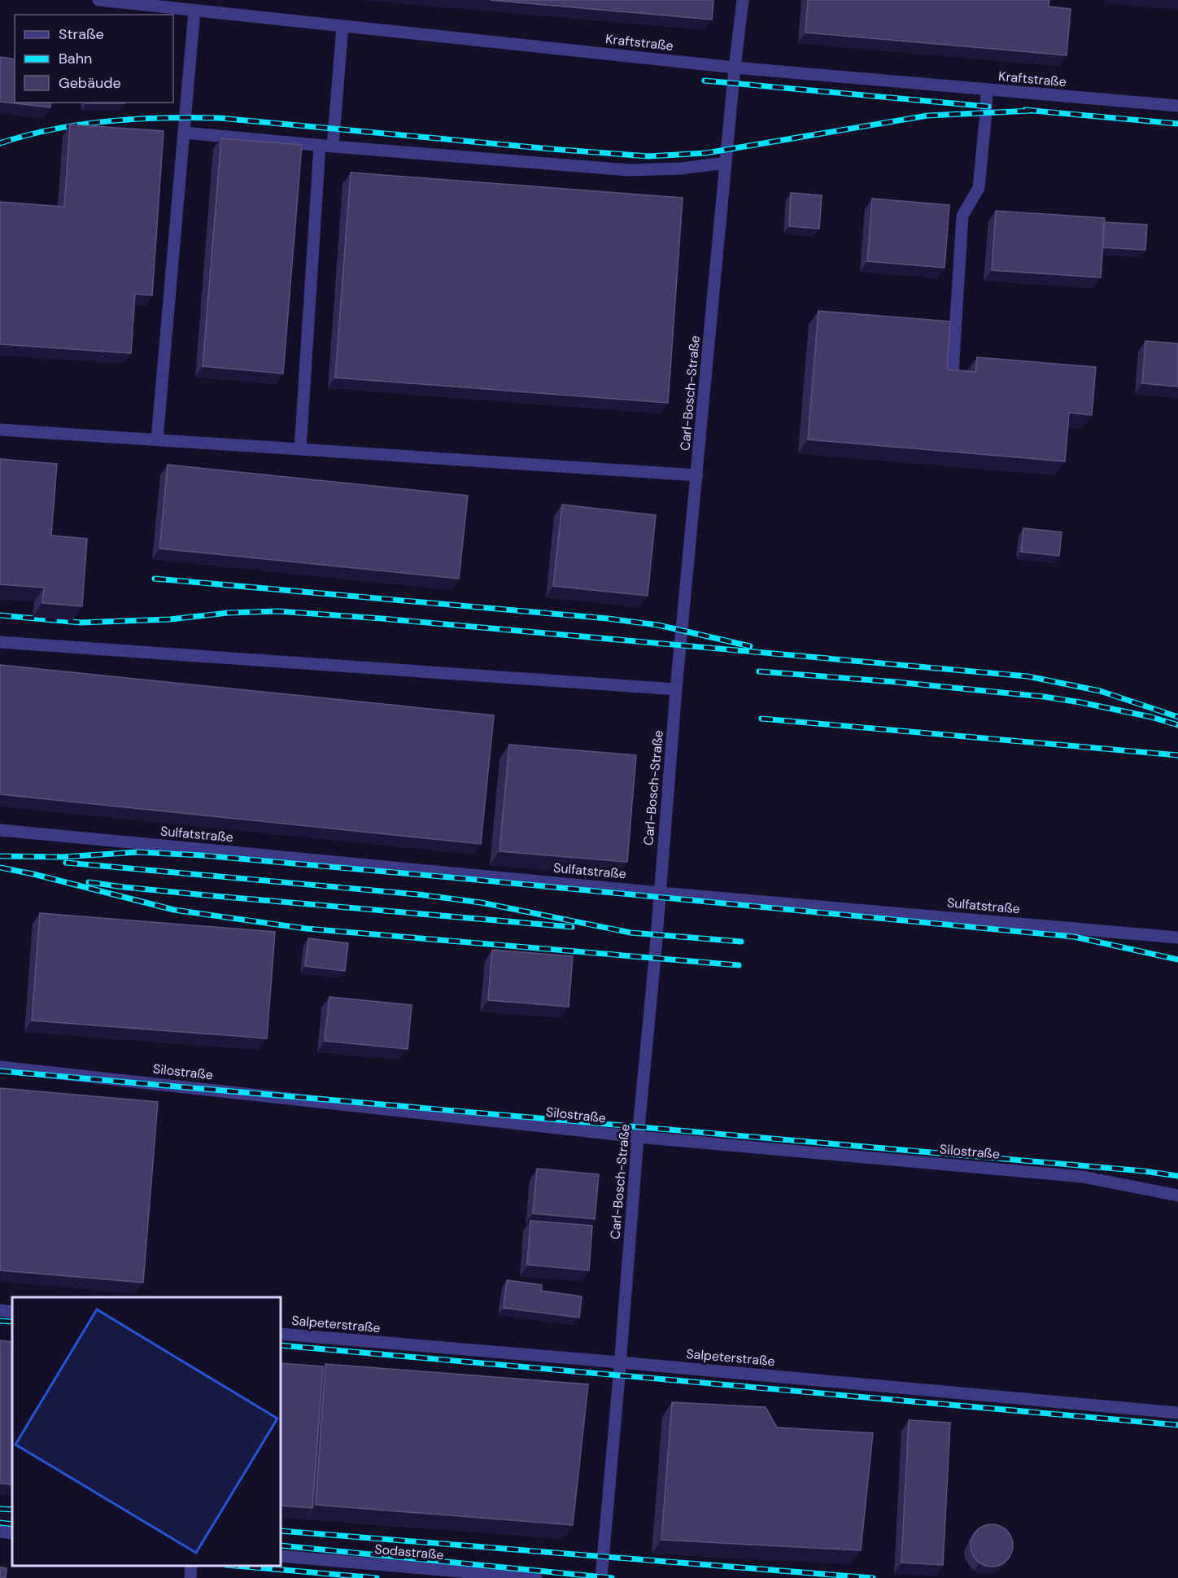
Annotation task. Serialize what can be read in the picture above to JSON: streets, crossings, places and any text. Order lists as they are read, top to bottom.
{
  "streets": {
    "street": [
      "Kraftstraße",
      "Carl-Bosch-Straße",
      "Sulfatstraße",
      "Silostraße",
      "Salpeterstraße",
      "Sodastraße"
    ]
  },
  "crossings": [
    ["Kraftstraße", "Carl-Bosch-Straße"],
    ["Carl-Bosch-Straße", "Sulfatstraße"],
    ["Carl-Bosch-Straße", "Silostraße"],
    ["Carl-Bosch-Straße", "Salpeterstraße"]
  ],
  "legend": ["Straße", "Bahn", "Gebäude"]
}
